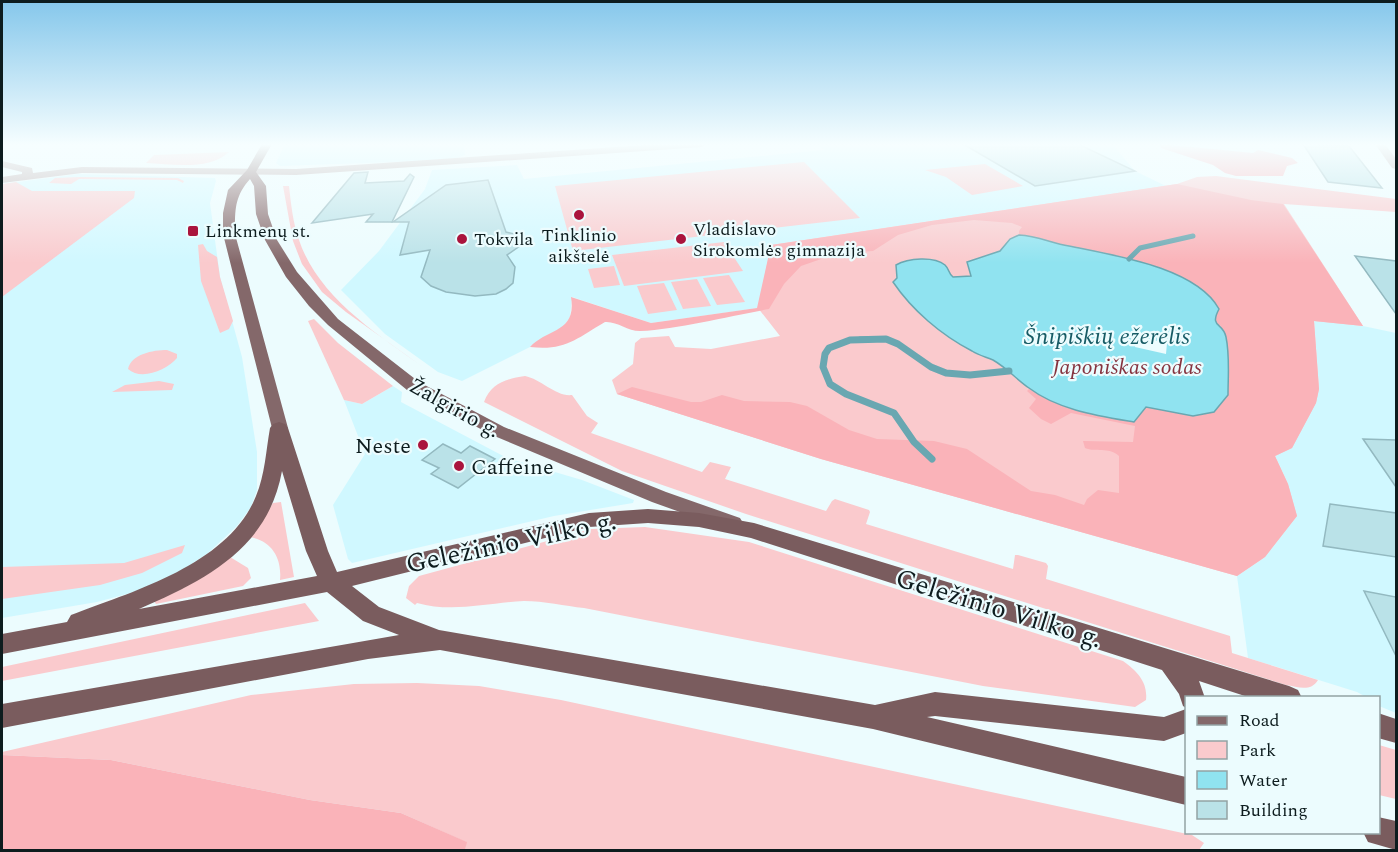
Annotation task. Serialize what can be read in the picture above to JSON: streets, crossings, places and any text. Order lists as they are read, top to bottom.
{
  "streets": {
    "highway": ["Geležinio Vilko g."],
    "main road": ["Žalgirio g."]
  },
  "crossings": [
    ["Žalgirio g.", "Geležinio Vilko g."]
  ],
  "water": ["Šnipiškių ežerėlis"],
  "parks": ["Japoniškas sodas"],
  "places": {
    "other": [
      "Tinklinio aikštelė",
      "Tokvila",
      "Vladislavo Sirokomlės gimnazija",
      "Neste",
      "Caffeine"
    ],
    "transit": ["Linkmenų st."]
  },
  "legend": [
    "Road",
    "Park",
    "Water",
    "Building"
  ]
}
